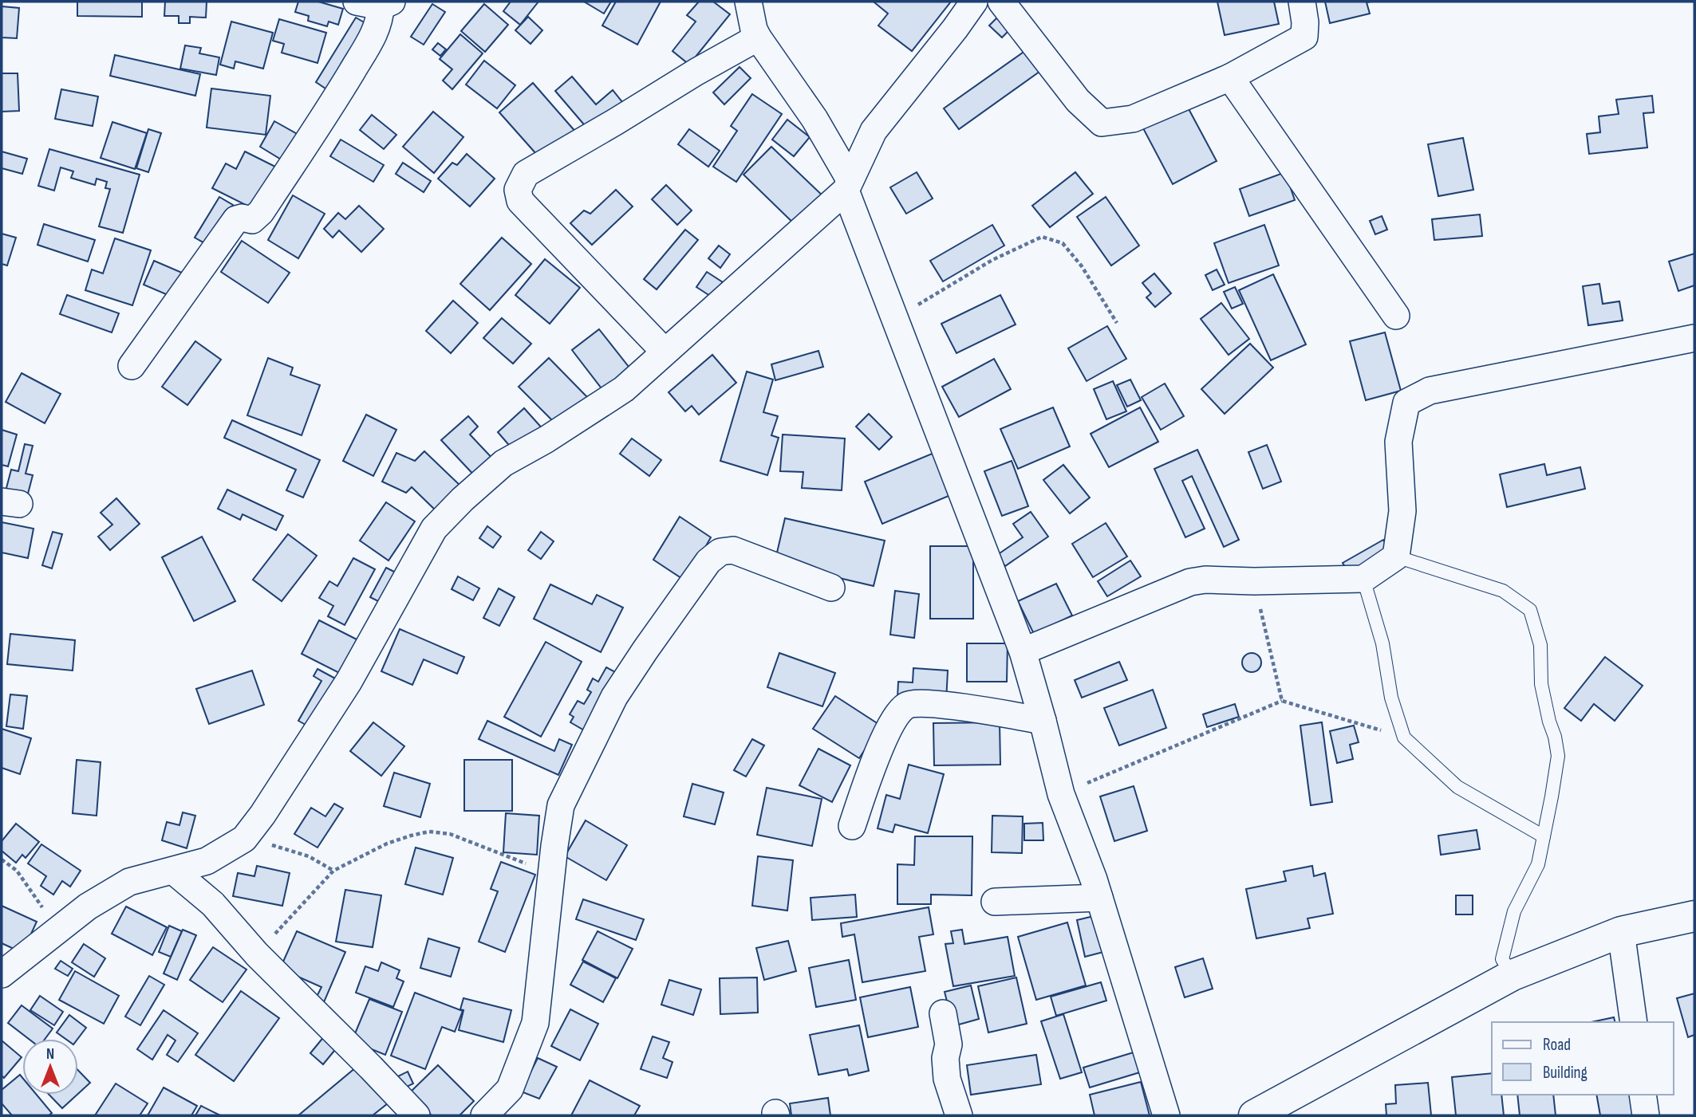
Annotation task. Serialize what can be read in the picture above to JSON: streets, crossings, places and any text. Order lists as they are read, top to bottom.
{
  "legend": ["Road", "Building"],
  "north": "top"
}
